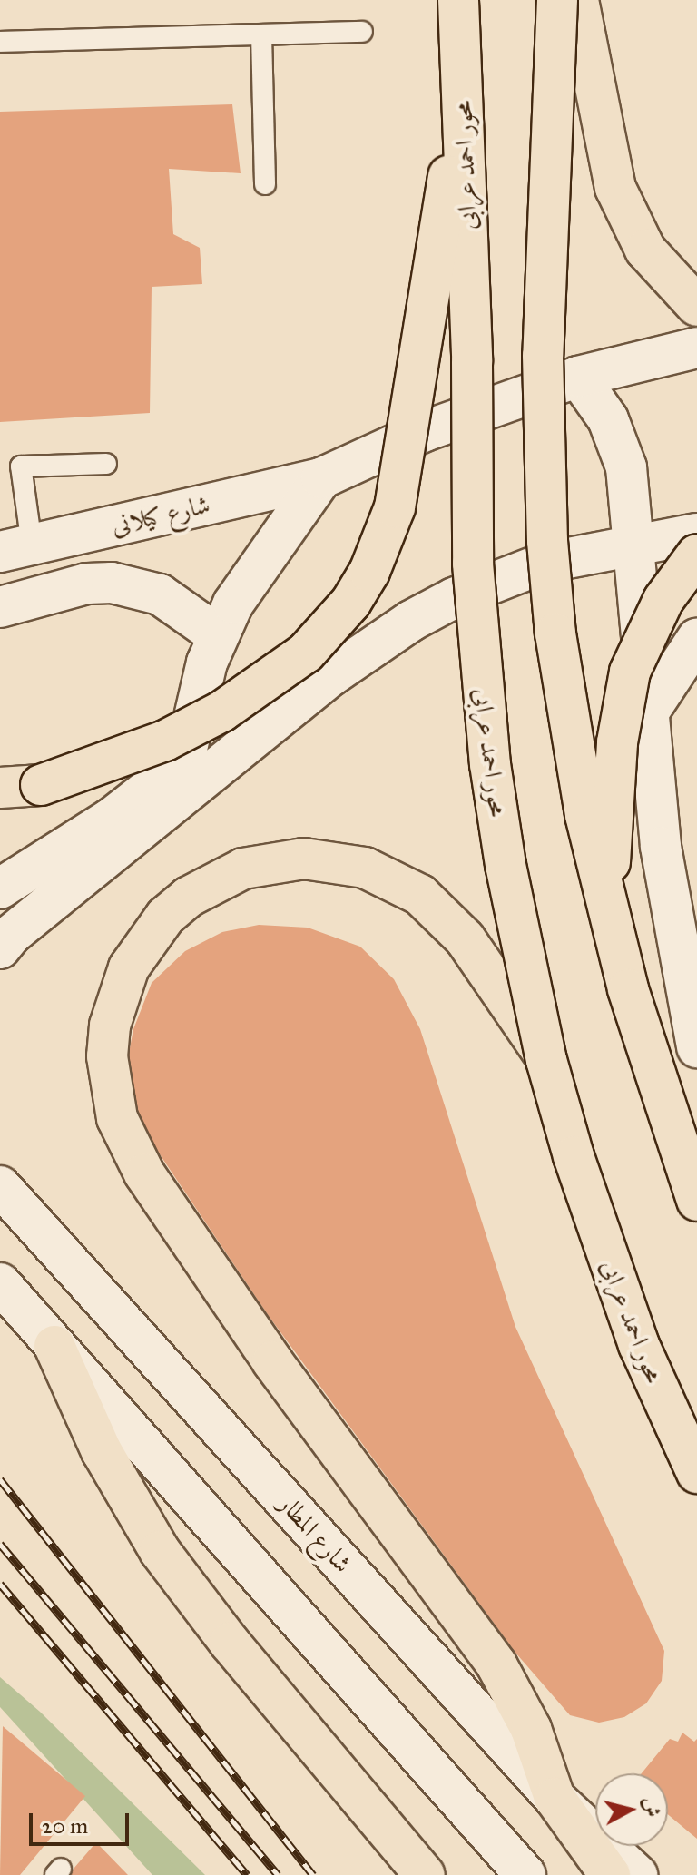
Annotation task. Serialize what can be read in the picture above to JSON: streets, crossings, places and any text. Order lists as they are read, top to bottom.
{
  "streets": {
    "highway": ["محور احمد عرابى"],
    "street": ["شارع كيلانى", "شارع المطار"]
  },
  "scale_bar": "20 m",
  "north": "right"
}
